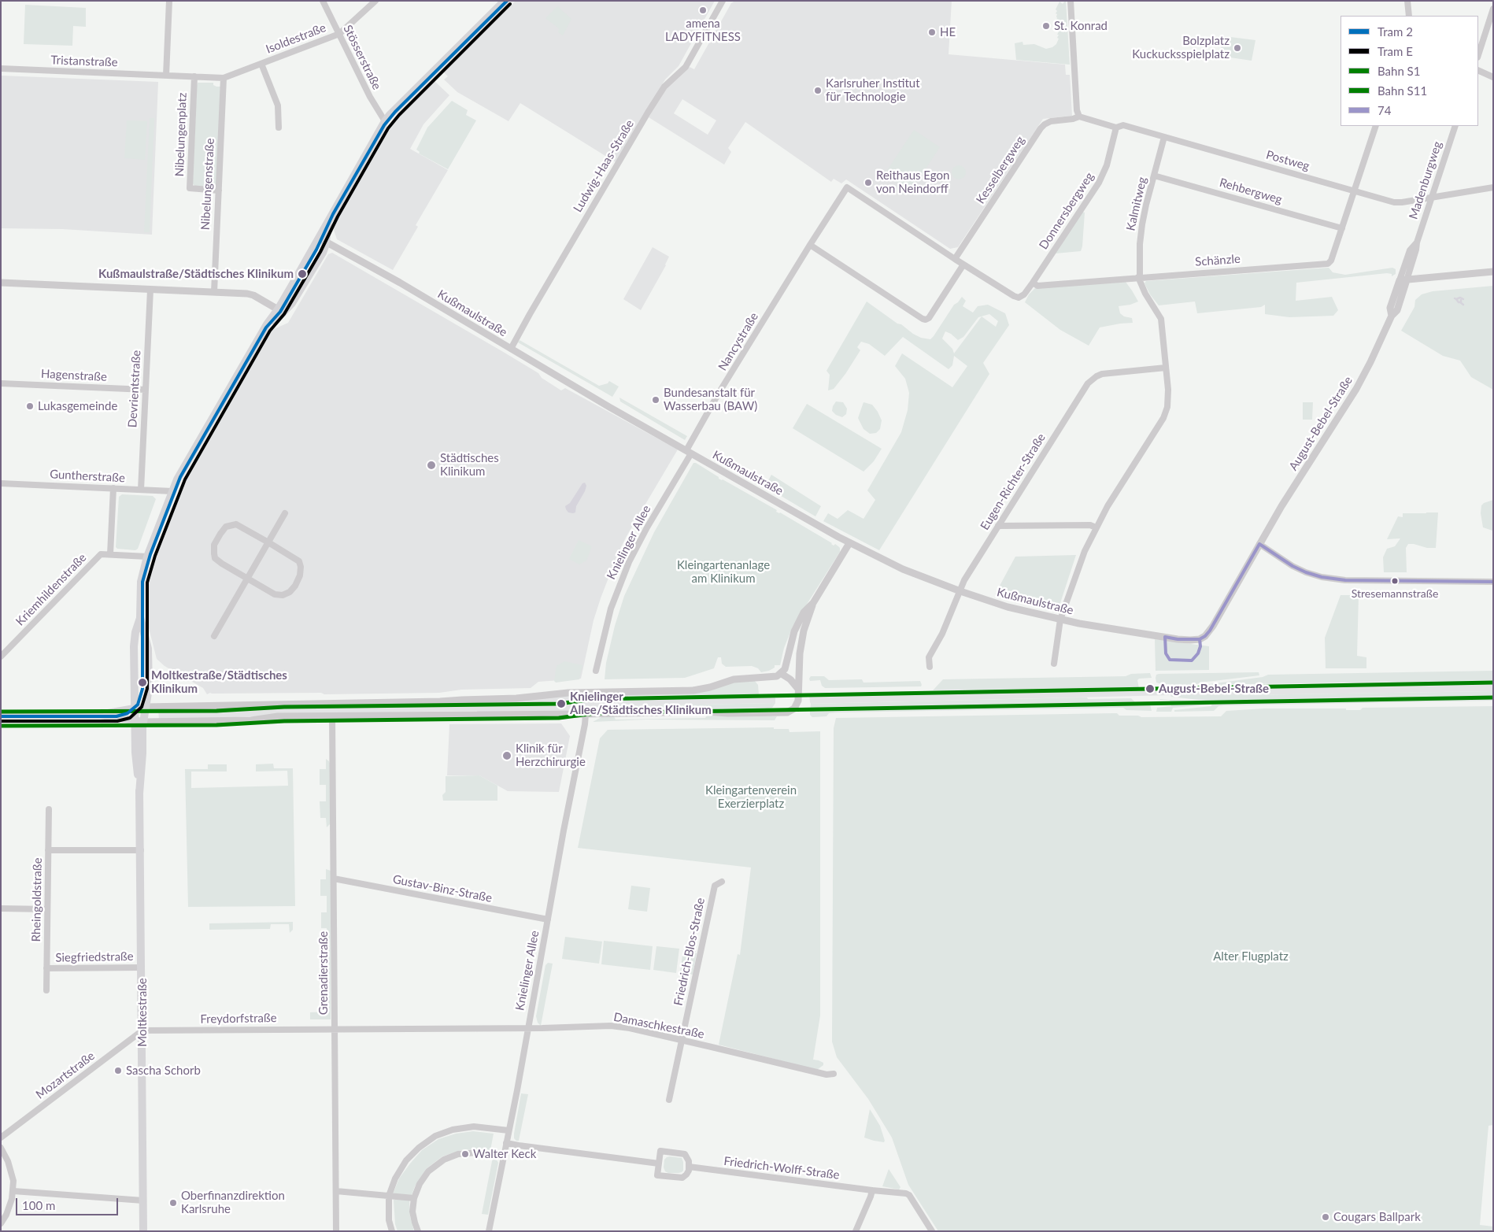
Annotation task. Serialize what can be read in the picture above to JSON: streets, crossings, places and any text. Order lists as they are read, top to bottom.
{
  "streets": {
    "main road": ["Moltkestraße"],
    "street": [
      "Isoldestraße",
      "Stösserstraße",
      "Tristanstraße",
      "Nibelungenplatz",
      "Postweg",
      "Ludwig-Haas-Straße",
      "Kesselbergweg",
      "Madenburgweg",
      "Nibelungenstraße",
      "Rehbergweg",
      "Kalmitweg",
      "Donnersbergweg",
      "Schänzle",
      "Kußmaulstraße",
      "Nancystraße",
      "Hagenstraße",
      "Devrientstraße",
      "August-Bebel-Straße",
      "Guntherstraße",
      "Eugen-Richter-Straße",
      "Knielinger Allee",
      "Kriemhildenstraße",
      "Gustav-Binz-Straße",
      "Rheingoldstraße",
      "Friedrich-Blos-Straße",
      "Siegfriedstraße",
      "Grenadierstraße",
      "Freydorfstraße",
      "Damaschkestraße",
      "Mozartstraße",
      "Friedrich-Wolff-Straße"
    ]
  },
  "crossings": [
    ["Isoldestraße", "Stösserstraße"],
    ["Isoldestraße", "Tristanstraße"],
    ["Isoldestraße", "Nibelungenplatz"],
    ["Isoldestraße", "Nibelungenstraße"],
    ["Stösserstraße", "Moltkestraße"],
    ["Nibelungenplatz", "Nibelungenstraße"],
    ["Postweg", "Kesselbergweg"],
    ["Postweg", "Madenburgweg"],
    ["Postweg", "Kalmitweg"],
    ["Postweg", "Donnersbergweg"],
    ["Postweg", "Schänzle"],
    ["Ludwig-Haas-Straße", "Kußmaulstraße"],
    ["Kesselbergweg", "Nancystraße"],
    ["Madenburgweg", "August-Bebel-Straße"],
    ["Rehbergweg", "Kalmitweg"],
    ["Rehbergweg", "Schänzle"],
    ["Kalmitweg", "Schänzle"],
    ["Donnersbergweg", "Schänzle"],
    ["Donnersbergweg", "Nancystraße"],
    ["Kußmaulstraße", "Nancystraße"],
    ["Kußmaulstraße", "August-Bebel-Straße"],
    ["Kußmaulstraße", "Eugen-Richter-Straße"],
    ["Kußmaulstraße", "Knielinger Allee"],
    ["Kußmaulstraße", "Moltkestraße"],
    ["Nancystraße", "Knielinger Allee"],
    ["Hagenstraße", "Devrientstraße"],
    ["Devrientstraße", "Guntherstraße"],
    ["Guntherstraße", "Moltkestraße"],
    ["Knielinger Allee", "Gustav-Binz-Straße"],
    ["Knielinger Allee", "Damaschkestraße"],
    ["Kriemhildenstraße", "Moltkestraße"],
    ["Gustav-Binz-Straße", "Grenadierstraße"],
    ["Rheingoldstraße", "Siegfriedstraße"],
    ["Friedrich-Blos-Straße", "Damaschkestraße"],
    ["Siegfriedstraße", "Moltkestraße"],
    ["Grenadierstraße", "Freydorfstraße"],
    ["Grenadierstraße", "Damaschkestraße"],
    ["Moltkestraße", "Freydorfstraße"],
    ["Moltkestraße", "Mozartstraße"],
    ["Freydorfstraße", "Damaschkestraße"],
    ["Freydorfstraße", "Mozartstraße"]
  ],
  "parks": ["Kleingartenanlage am Klinikum", "Kleingartenverein Exerzierplatz", "Alter Flugplatz"],
  "places": [
    "amena LADYFITNESS",
    "St. Konrad",
    "HE",
    "Bolzplatz Kuckucksspielplatz",
    "Karlsruher Institut für Technologie",
    "Reithaus Egon von Neindorff",
    "Kußmaulstraße/Städtisches Klinikum",
    "Bundesanstalt für Wasserbau (BAW)",
    "Lukasgemeinde",
    "Städtisches Klinikum",
    "Stresemannstraße",
    "Moltkestraße/Städtisches Klinikum",
    "August-Bebel-Straße",
    "Knielinger Allee/Städtisches Klinikum",
    "Klinik für Herzchirurgie",
    "Sascha Schorb",
    "Walter Keck",
    "Oberfinanzdirektion Karlsruhe",
    "Cougars Ballpark"
  ],
  "lines": [
    "tram line 2",
    "tram line E",
    "transit line 74",
    "rail line S1",
    "rail line S11"
  ],
  "legend": [
    "Tram 2",
    "Tram E",
    "Bahn S1",
    "Bahn S11",
    "74"
  ],
  "scale_bar": "100 m"
}
